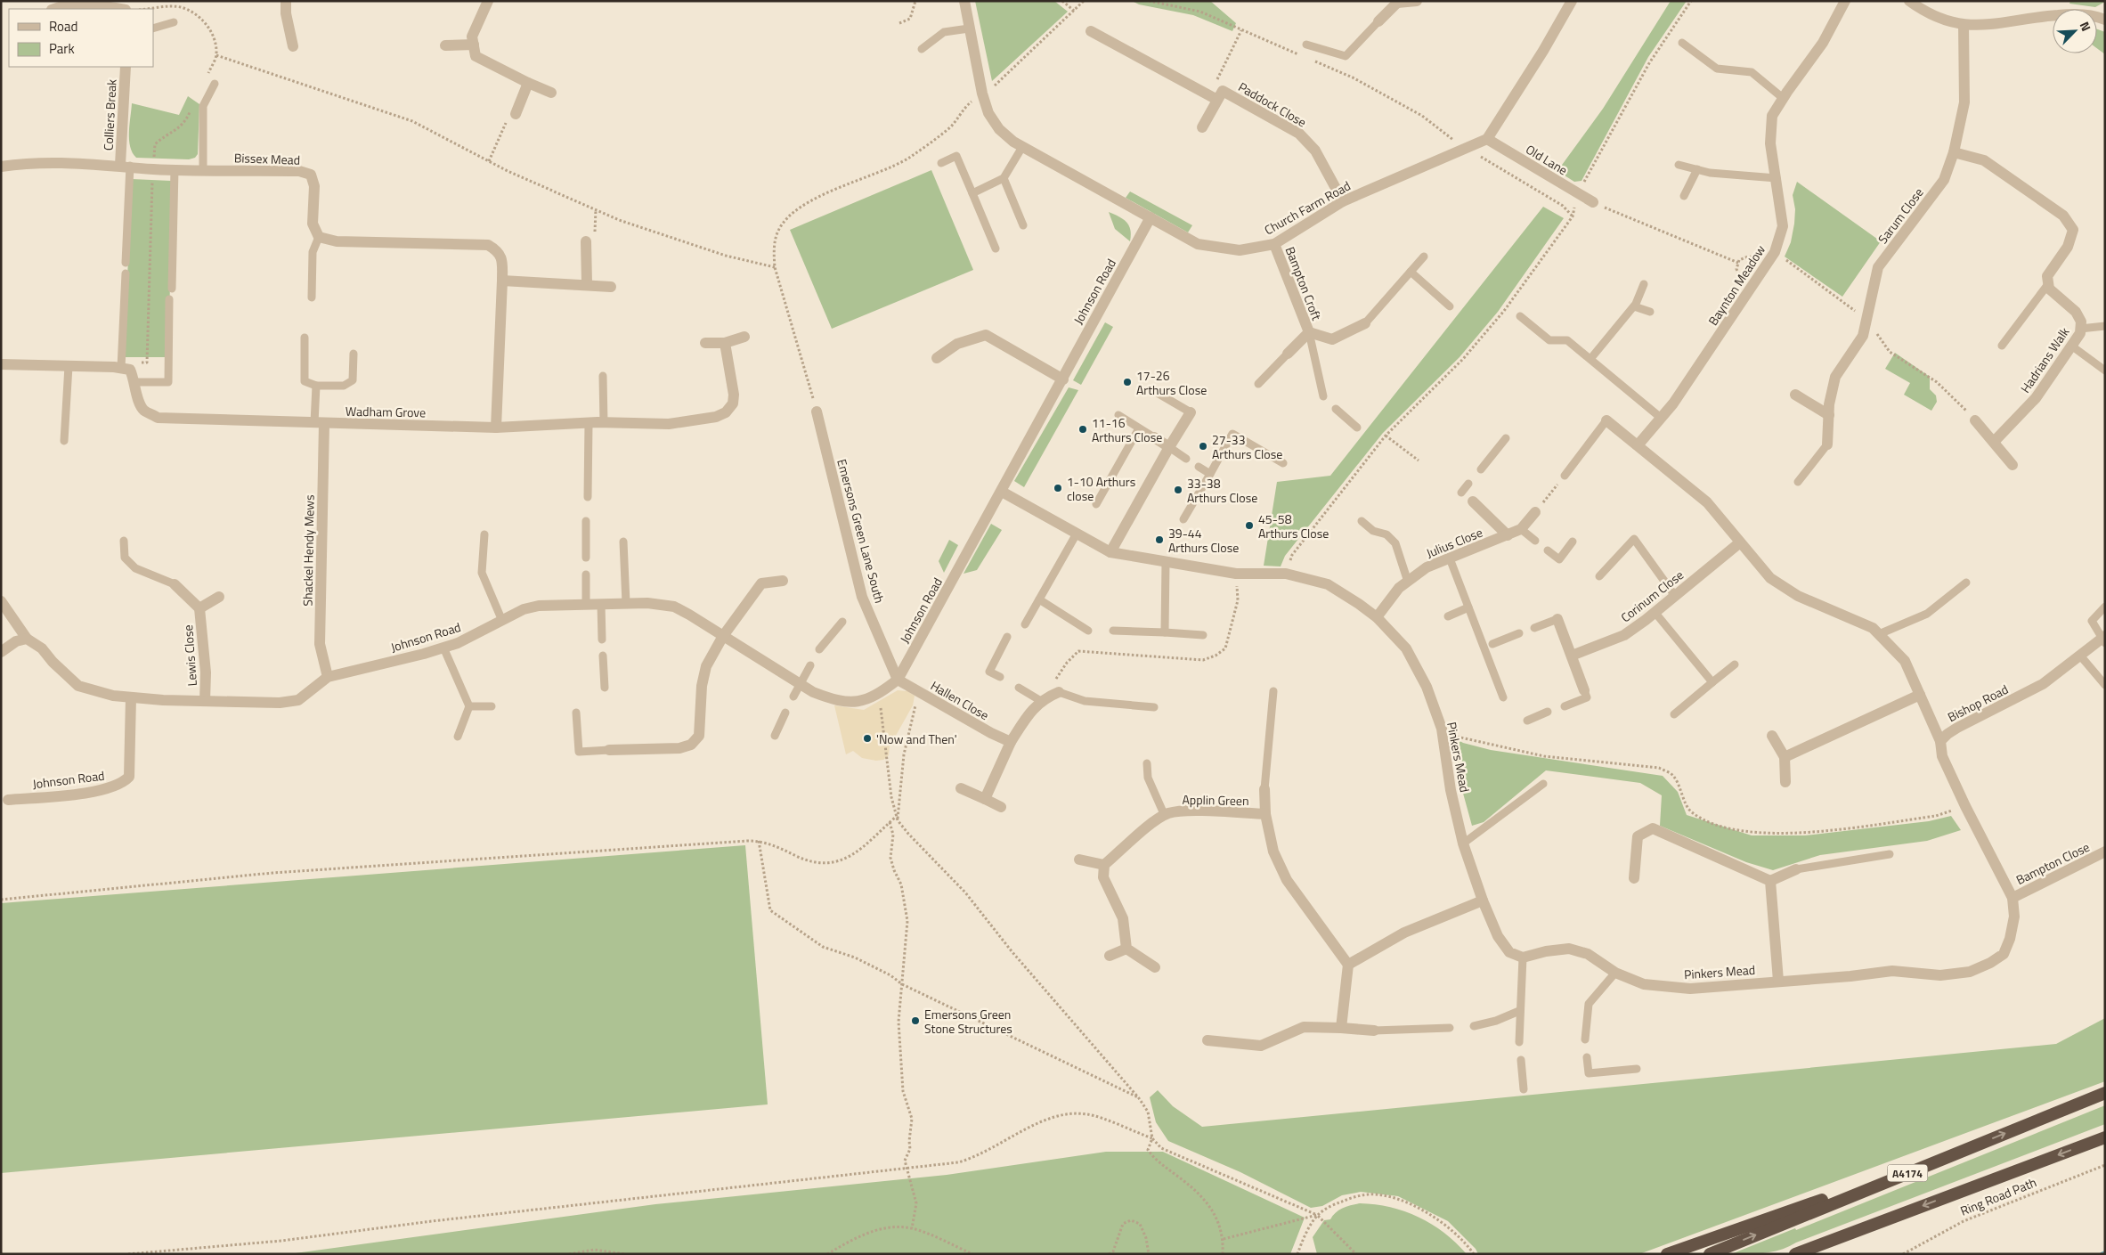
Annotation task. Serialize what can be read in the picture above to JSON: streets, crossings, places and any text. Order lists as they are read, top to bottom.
{
  "streets": {
    "highway": ["A4174"],
    "street": [
      "Paddock Close",
      "Colliers Break",
      "Bissex Mead",
      "Old Lane",
      "Church Farm Road",
      "Sarum Close",
      "Bampton Croft",
      "Baynton Meadow",
      "Johnson Road",
      "Hadrians Walk",
      "Wadham Grove",
      "Emersons Green Lane South",
      "Julius Close",
      "Shackel Hendy Mews",
      "Corinum Close",
      "Lewis Close",
      "Hallen Close",
      "Bishop Road",
      "Pinkers Mead",
      "Applin Green",
      "Bampton Close"
    ],
    "path": ["Ring Road Path"]
  },
  "crossings": [
    ["Paddock Close", "Church Farm Road"],
    ["Colliers Break", "Bissex Mead"],
    ["Old Lane", "Church Farm Road"],
    ["Church Farm Road", "Bampton Croft"],
    ["Church Farm Road", "Johnson Road"],
    ["Johnson Road", "Emersons Green Lane South"],
    ["Johnson Road", "Shackel Hendy Mews"],
    ["Johnson Road", "Lewis Close"],
    ["Johnson Road", "Hallen Close"],
    ["Johnson Road", "Pinkers Mead"],
    ["Wadham Grove", "Shackel Hendy Mews"],
    ["Emersons Green Lane South", "Hallen Close"],
    ["Julius Close", "Pinkers Mead"],
    ["Pinkers Mead", "Bampton Close"]
  ],
  "places": [
    "17-26 Arthurs Close",
    "11-16 Arthurs Close",
    "27-33 Arthurs Close",
    "1-10 Arthurs close",
    "33-38 Arthurs Close",
    "45-58 Arthurs Close",
    "39-44 Arthurs Close",
    "'Now and Then'",
    "Emersons Green Stone Structures"
  ],
  "legend": ["Road", "Park"],
  "north": "top right"
}
